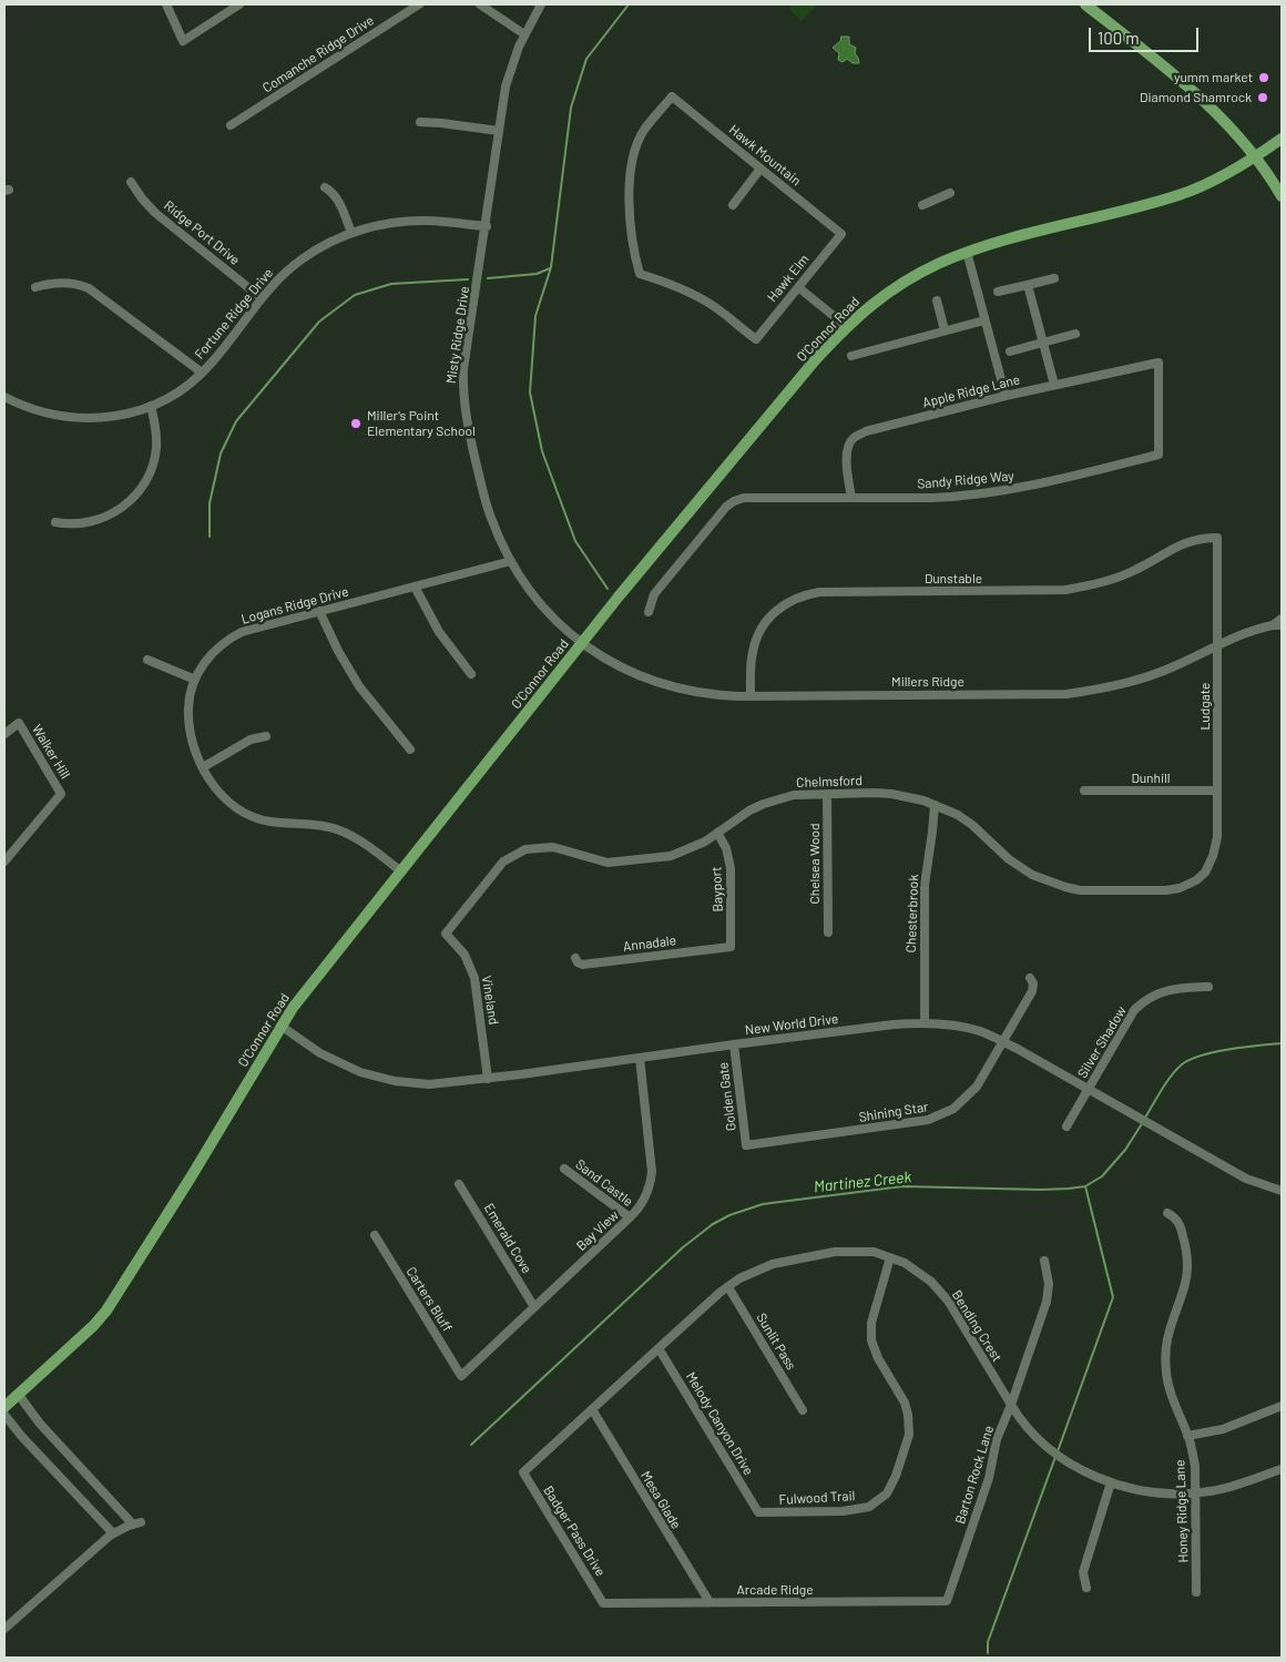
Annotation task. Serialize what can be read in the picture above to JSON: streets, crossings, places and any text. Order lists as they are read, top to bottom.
{
  "streets": {
    "main road": ["O'Connor Road"],
    "street": [
      "Comanche Ridge Drive",
      "Hawk Mountain",
      "Ridge Port Drive",
      "Hawk Elm",
      "Fortune Ridge Drive",
      "Misty Ridge Drive",
      "Apple Ridge Lane",
      "Sandy Ridge Way",
      "Dunstable",
      "Logans Ridge Drive",
      "Millers Ridge",
      "Ludgate",
      "Walker Hill",
      "Dunhill",
      "Chelmsford",
      "Chelsea Wood",
      "Bayport",
      "Chesterbrook",
      "Annadale",
      "Vineland",
      "New World Drive",
      "Silver Shadow",
      "Golden Gate",
      "Shining Star",
      "Sand Castle",
      "Bay View",
      "Emerald Cove",
      "Carters Bluff",
      "Bending Crest",
      "Sunlit Pass",
      "Melody Canyon Drive",
      "Barton Rock Lane",
      "Fulwood Trail",
      "Mesa Glade",
      "Honey Ridge Lane",
      "Badger Pass Drive",
      "Arcade Ridge"
    ]
  },
  "crossings": [
    ["Hawk Mountain", "Hawk Elm"],
    ["Ridge Port Drive", "Fortune Ridge Drive"],
    ["Fortune Ridge Drive", "Misty Ridge Drive"],
    ["O'Connor Road", "Misty Ridge Drive"],
    ["O'Connor Road", "Logans Ridge Drive"],
    ["O'Connor Road", "Millers Ridge"],
    ["O'Connor Road", "New World Drive"],
    ["Misty Ridge Drive", "Logans Ridge Drive"],
    ["Misty Ridge Drive", "Millers Ridge"],
    ["Apple Ridge Lane", "Sandy Ridge Way"],
    ["Dunstable", "Millers Ridge"],
    ["Dunstable", "Ludgate"],
    ["Millers Ridge", "Ludgate"],
    ["Ludgate", "Dunhill"],
    ["Ludgate", "Chelmsford"],
    ["Chelmsford", "Chelsea Wood"],
    ["Chelmsford", "Bayport"],
    ["Chelmsford", "Chesterbrook"],
    ["Chelmsford", "Vineland"],
    ["Bayport", "Annadale"],
    ["Chesterbrook", "New World Drive"],
    ["Vineland", "New World Drive"],
    ["New World Drive", "Silver Shadow"],
    ["New World Drive", "Golden Gate"],
    ["New World Drive", "Shining Star"],
    ["New World Drive", "Bay View"],
    ["Golden Gate", "Shining Star"],
    ["Sand Castle", "Bay View"],
    ["Bay View", "Emerald Cove"],
    ["Bay View", "Carters Bluff"],
    ["Bending Crest", "Sunlit Pass"],
    ["Bending Crest", "Melody Canyon Drive"],
    ["Bending Crest", "Barton Rock Lane"],
    ["Bending Crest", "Fulwood Trail"],
    ["Bending Crest", "Mesa Glade"],
    ["Bending Crest", "Honey Ridge Lane"],
    ["Bending Crest", "Badger Pass Drive"],
    ["Melody Canyon Drive", "Fulwood Trail"],
    ["Barton Rock Lane", "Arcade Ridge"],
    ["Mesa Glade", "Arcade Ridge"],
    ["Badger Pass Drive", "Arcade Ridge"]
  ],
  "water": ["Martinez Creek"],
  "places": ["yumm market", "Diamond Shamrock", "Miller's Point Elementary School"],
  "scale_bar": "100 m"
}
